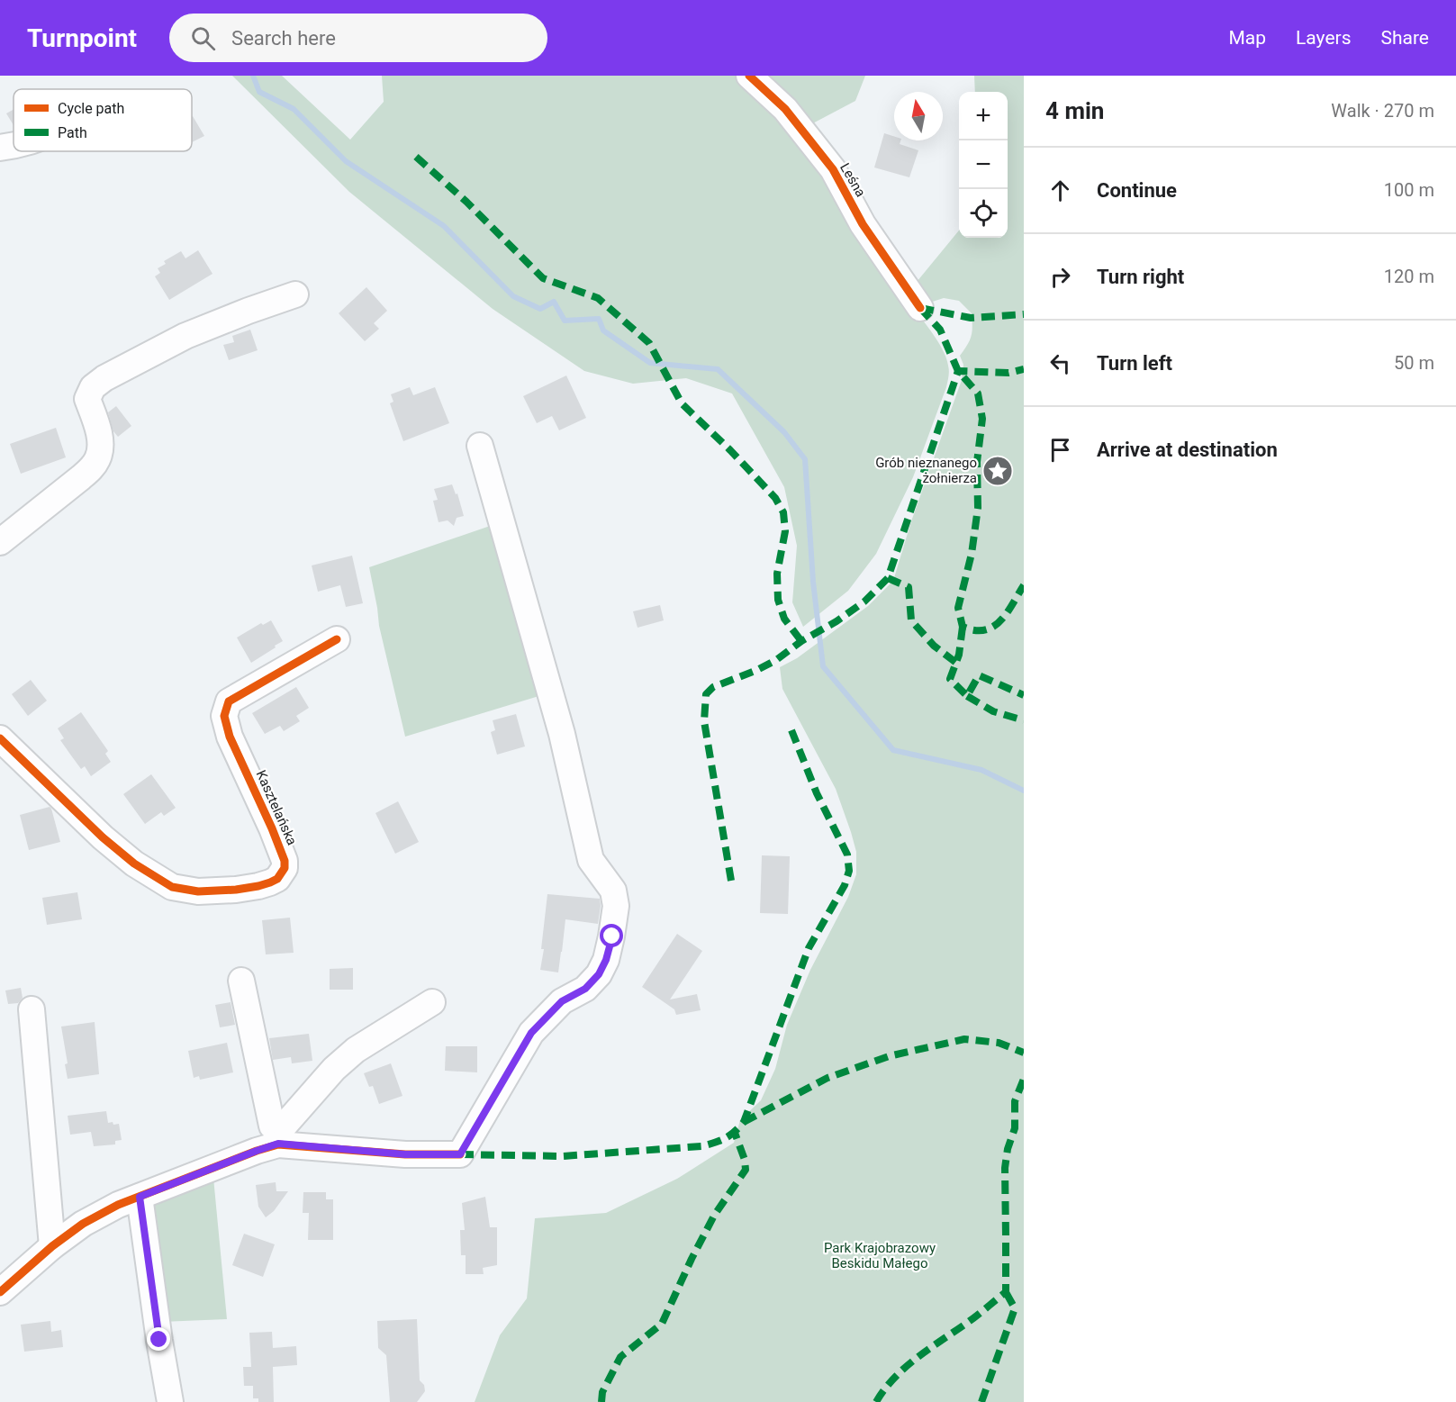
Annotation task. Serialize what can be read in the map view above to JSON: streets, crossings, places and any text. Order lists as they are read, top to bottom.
{
  "streets": {
    "street": ["Leśna", "Kasztelańska"]
  },
  "parks": ["Park Krajobrazowy Beskidu Małego"],
  "places": {
    "place": ["Grób nieznanego żołnierza"]
  },
  "legend": ["Cycle path", "Path"],
  "north": "top",
  "page": {
    "header": "Turnpoint",
    "search": "Search here",
    "nav": ["Map", "Layers", "Share"],
    "heading": ["4 min", "Walk · 270 m"],
    "map_buttons": ["+", "−"],
    "list": [
      ["Continue", "100 m"],
      ["Turn right", "120 m"],
      ["Turn left", "50 m"],
      "Arrive at destination"
    ]
  }
}
